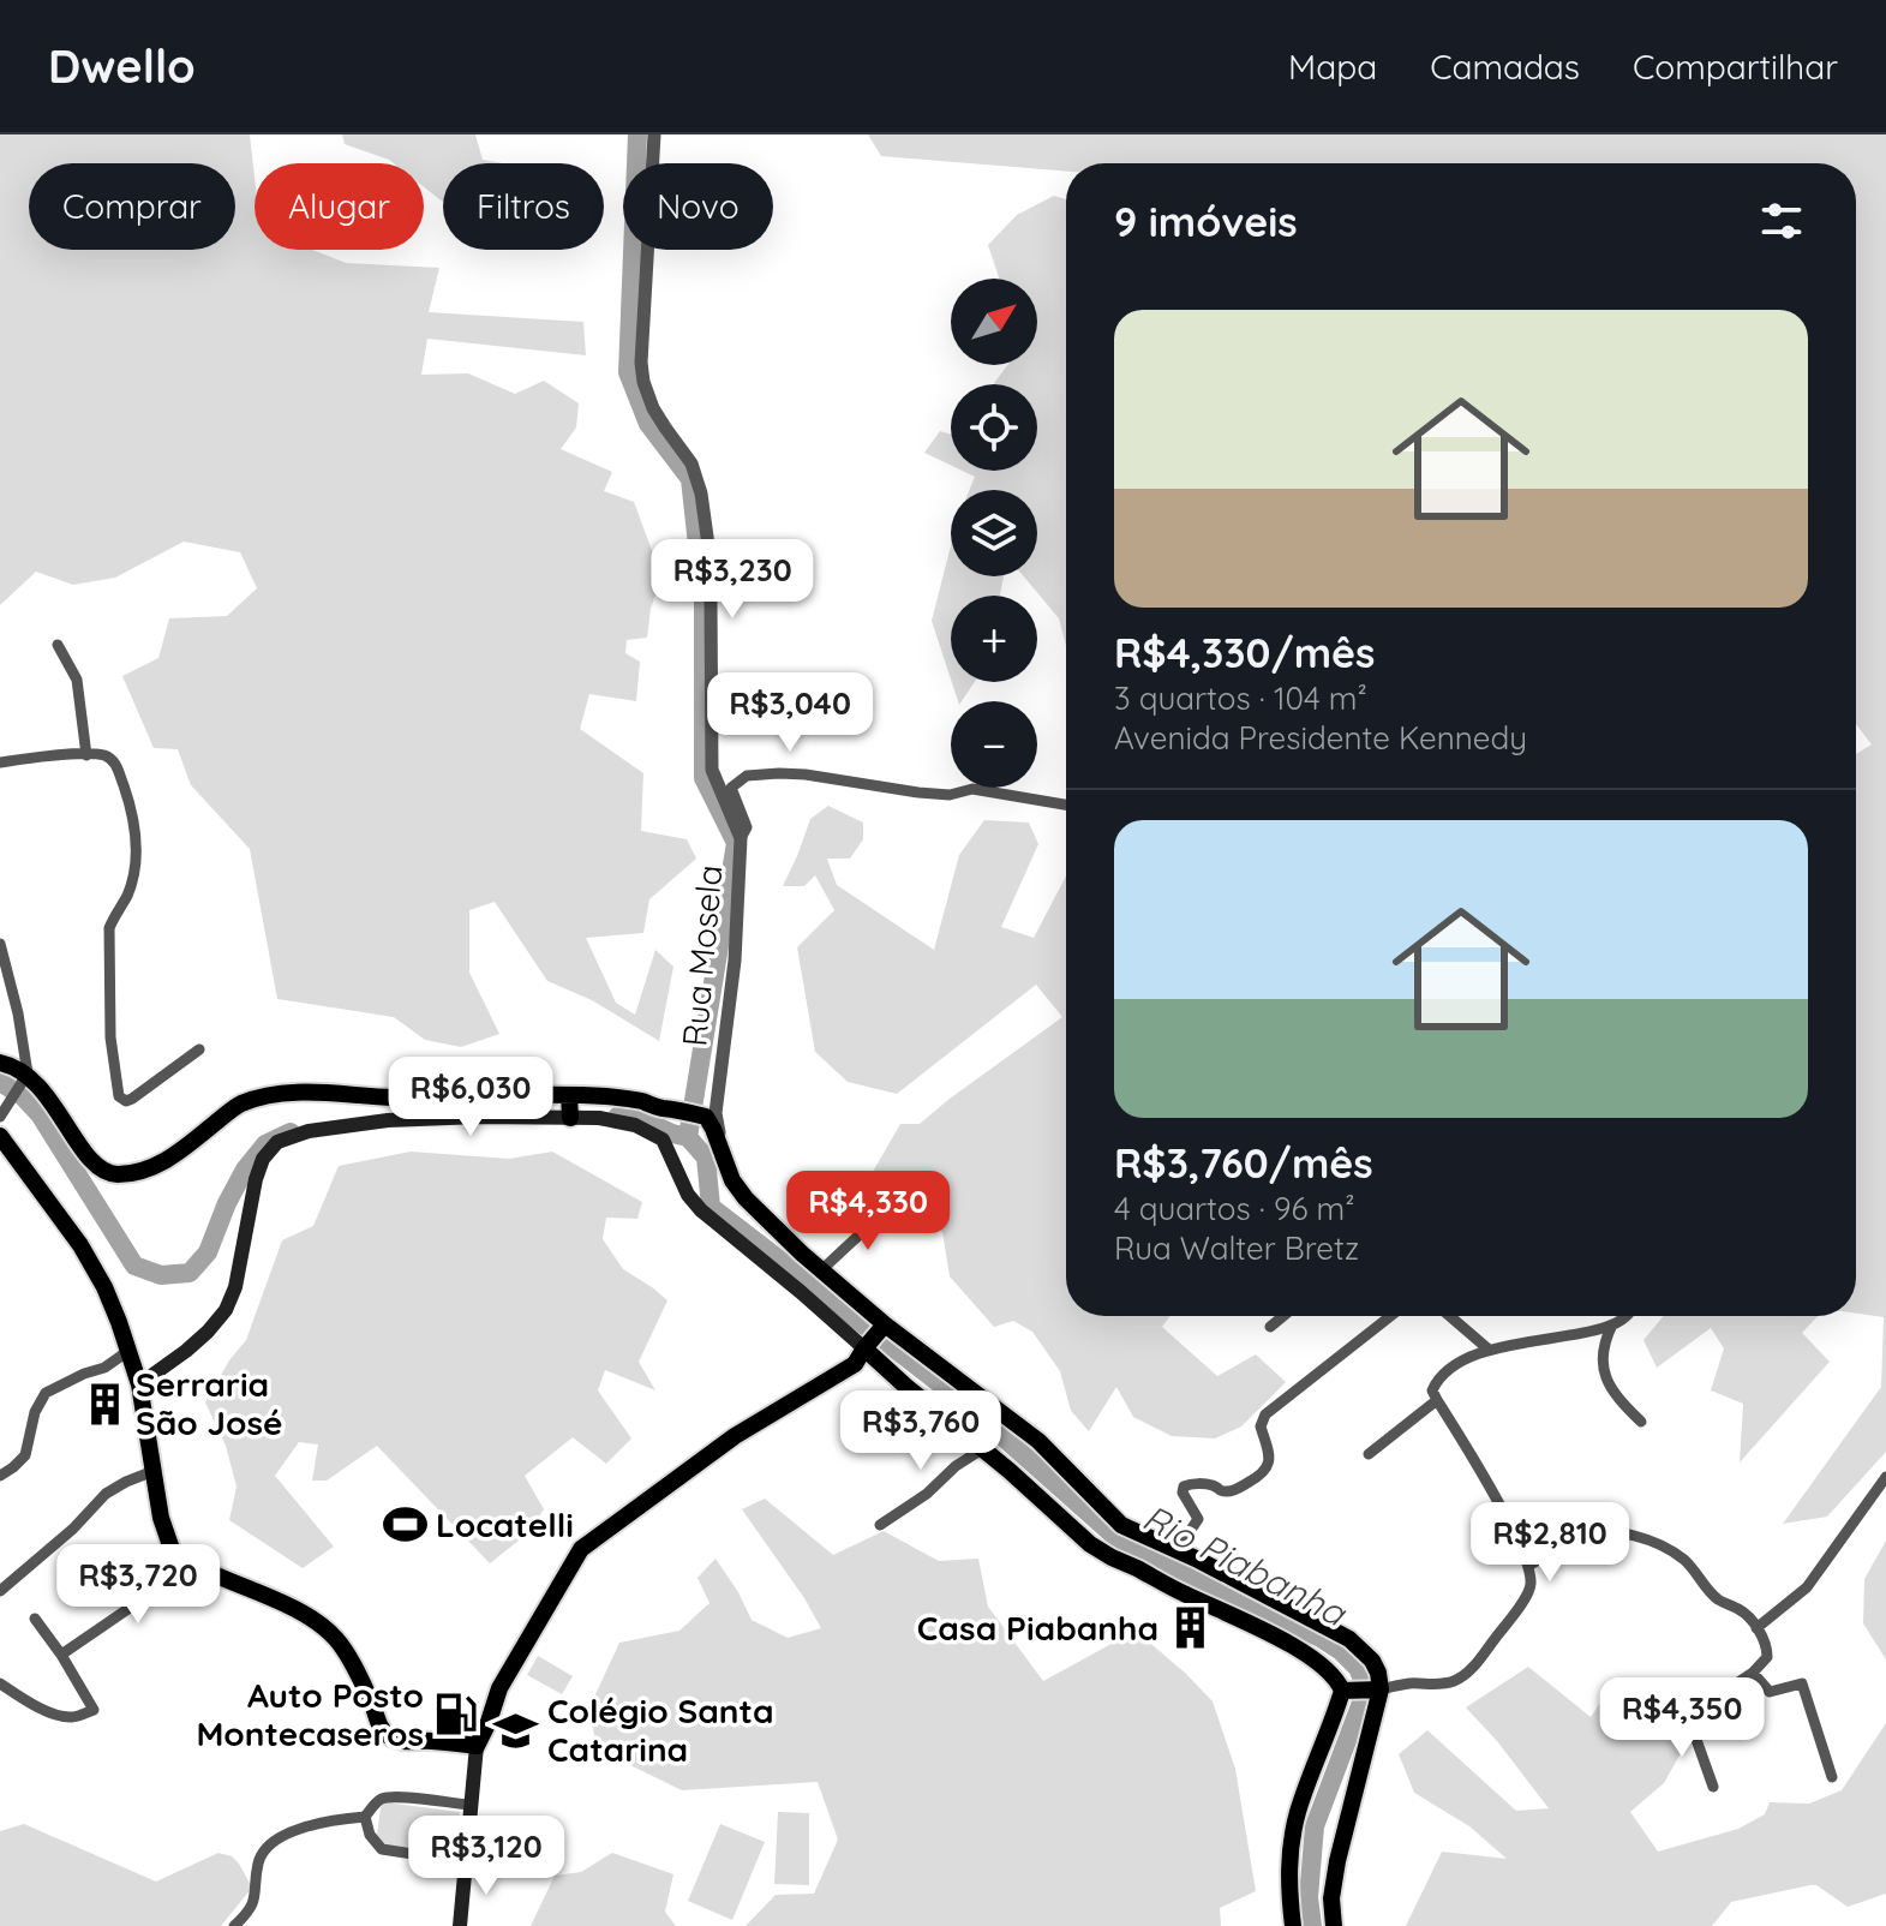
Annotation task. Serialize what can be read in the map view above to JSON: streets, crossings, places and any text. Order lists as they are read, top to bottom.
{
  "streets": {
    "street": ["Rua Mosela"]
  },
  "water": ["Rio Piabanha"],
  "places": {
    "building": ["Serraria São José", "Casa Piabanha"],
    "sports": ["Locatelli"],
    "fuel station": ["Auto Posto Montecaseros"],
    "school or university": ["Colégio Santa Catarina"]
  },
  "north": "top right",
  "page": {
    "header": "Dwello",
    "nav": ["Mapa", "Camadas", "Compartilhar"],
    "chip": [
      "Comprar",
      "Alugar",
      "Filtros",
      "Novo"
    ],
    "heading": "9 imóveis",
    "map_buttons": ["+", "−"],
    "list": [
      {
        "name": "R$4,330/mês",
        "note": "3 quartos · 104 m² · Avenida Presidente Kennedy"
      },
      {
        "name": "R$3,760/mês",
        "note": "4 quartos · 96 m² · Rua Walter Bretz"
      }
    ],
    "price": [
      "R$3,230",
      "R$3,040",
      "R$6,030",
      "R$4,330",
      "R$3,760",
      "R$2,810",
      "R$3,720",
      "R$4,350",
      "R$3,120"
    ]
  }
}
